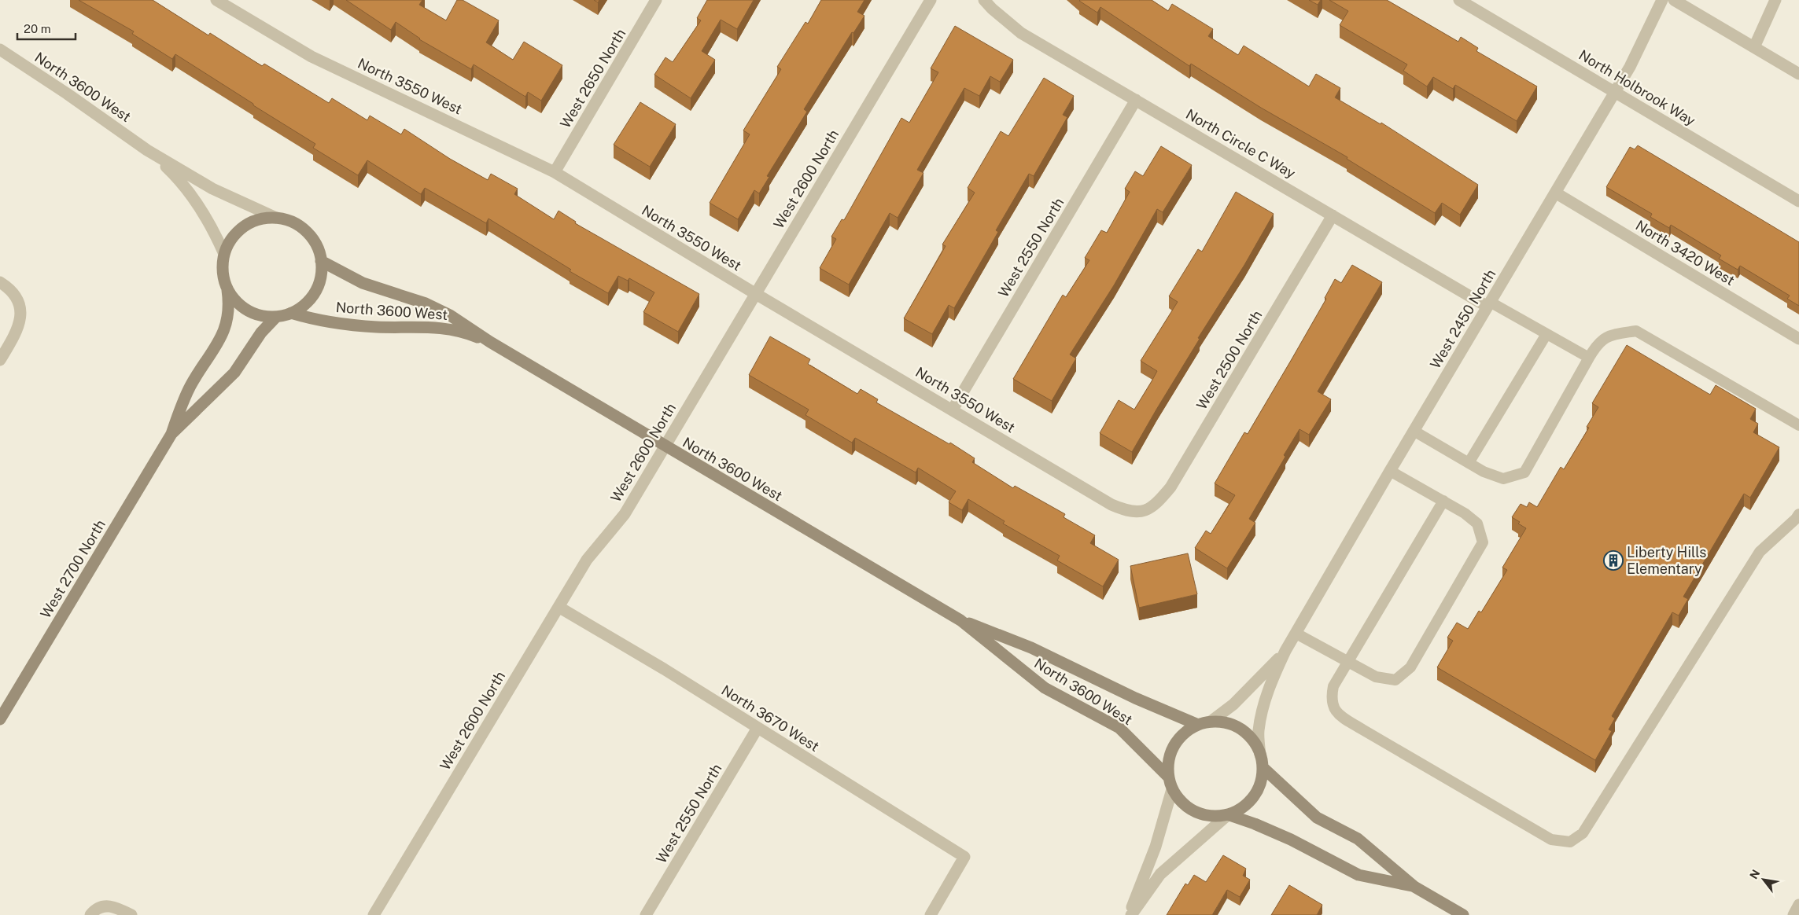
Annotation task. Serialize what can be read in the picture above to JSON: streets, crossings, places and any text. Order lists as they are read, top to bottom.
{
  "streets": {
    "street": [
      "West 2650 North",
      "North 3550 West",
      "North 3600 West",
      "North Holbrook Way",
      "North Circle C Way",
      "West 2600 North",
      "West 2550 North",
      "North 3420 West",
      "West 2450 North",
      "West 2500 North",
      "West 2700 North",
      "North 3670 West"
    ]
  },
  "crossings": [
    ["West 2650 North", "North 3550 West"],
    ["North 3550 West", "West 2600 North"],
    ["North 3550 West", "West 2550 North"],
    ["North 3550 West", "West 2500 North"],
    ["North 3600 West", "West 2600 North"],
    ["North 3600 West", "West 2450 North"],
    ["North 3600 West", "West 2700 North"],
    ["North Holbrook Way", "West 2450 North"],
    ["North Circle C Way", "West 2550 North"],
    ["North Circle C Way", "West 2450 North"],
    ["North Circle C Way", "West 2500 North"],
    ["West 2600 North", "North 3670 West"],
    ["West 2550 North", "North 3670 West"],
    ["North 3420 West", "West 2450 North"]
  ],
  "places": {
    "building": ["Liberty Hills Elementary"]
  },
  "scale_bar": "20 m",
  "north": "top left"
}
